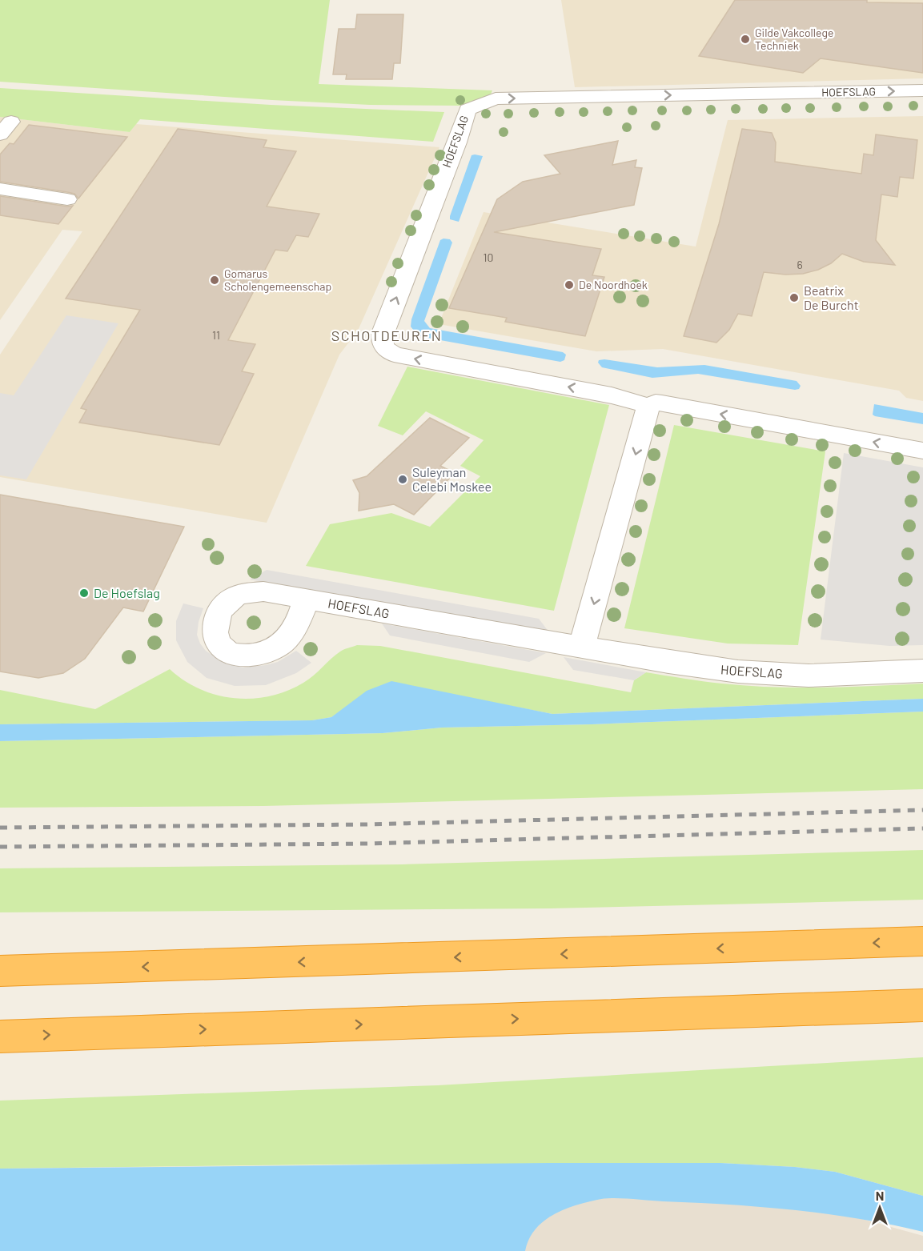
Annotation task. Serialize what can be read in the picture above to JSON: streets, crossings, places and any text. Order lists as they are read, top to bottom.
{
  "streets": {
    "street": ["HOEFSLAG"]
  },
  "districts": ["SCHOTDEUREN"],
  "places": [
    "Gilde Vakcollege Techniek",
    "Gomarus Scholengemeenschap",
    "De Noordhoek",
    "Beatrix De Burcht",
    "Suleyman Celebi Moskee",
    "De Hoefslag"
  ],
  "house_numbers": ["10", "6", "11"],
  "north": "top"
}
